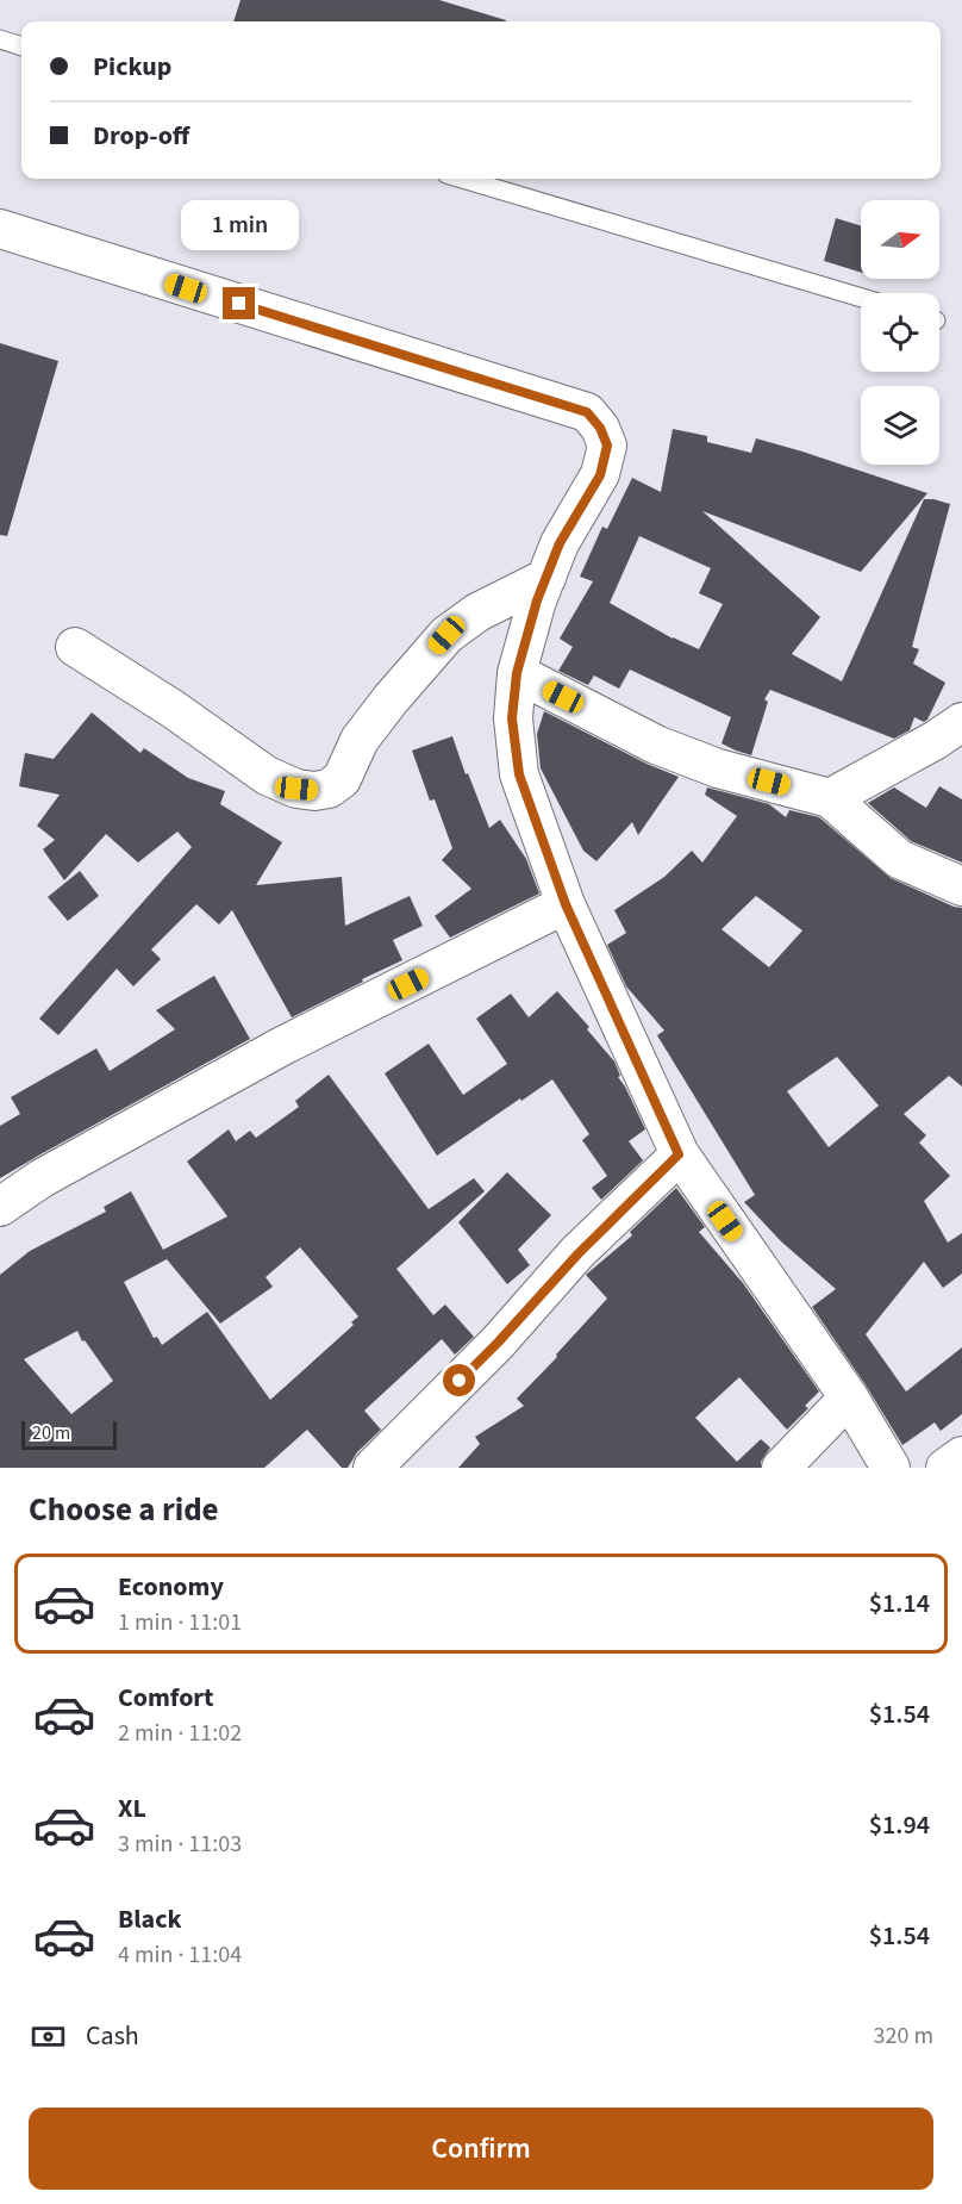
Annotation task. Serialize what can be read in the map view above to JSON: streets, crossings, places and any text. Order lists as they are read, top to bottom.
{
  "scale_bar": "20 m",
  "north": "right",
  "page": {
    "banner": ["Pickup", "Drop-off"],
    "bubble": "1 min",
    "scale": "20 m",
    "heading": "Choose a ride",
    "list": [
      {
        "name": "Economy",
        "note": "1 min · 11:01",
        "value": "$1.14"
      },
      {
        "name": "Comfort",
        "note": "2 min · 11:02",
        "value": "$1.54"
      },
      {
        "name": "XL",
        "note": "3 min · 11:03",
        "value": "$1.94"
      },
      {
        "name": "Black",
        "note": "4 min · 11:04",
        "value": "$1.54"
      }
    ],
    "pay": ["Cash", "320 m"],
    "buttons": "Confirm"
  }
}
